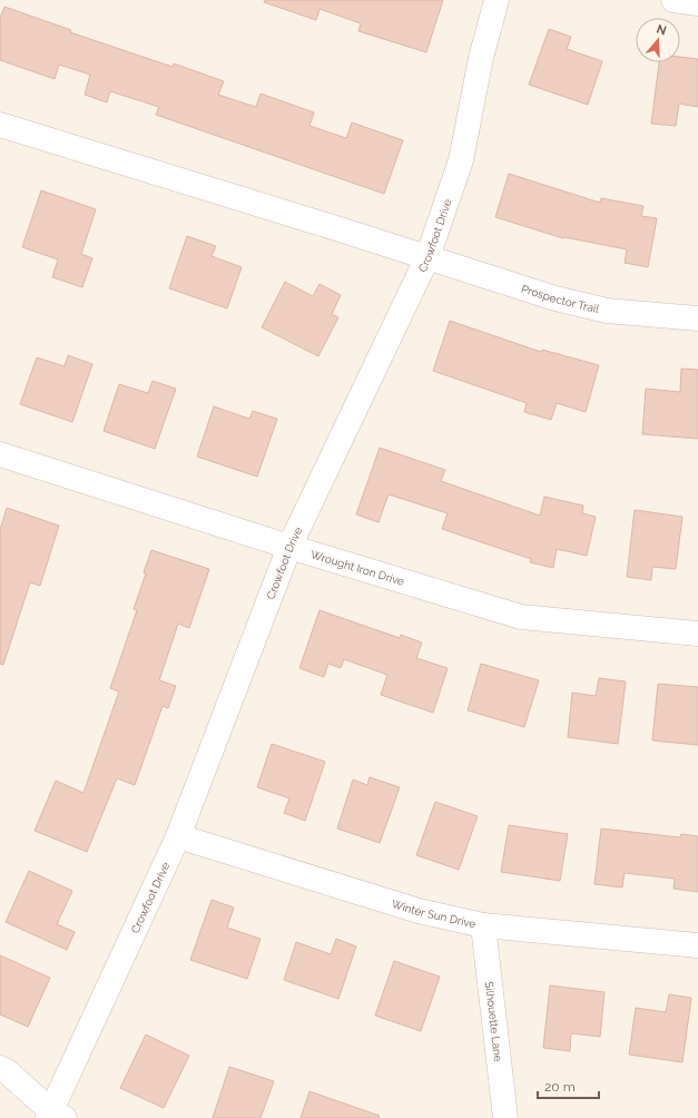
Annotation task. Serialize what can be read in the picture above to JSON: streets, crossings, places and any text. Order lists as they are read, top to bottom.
{
  "streets": {
    "street": [
      "Crowfoot Drive",
      "Prospector Trail",
      "Wrought Iron Drive",
      "Winter Sun Drive",
      "Silhouette Lane"
    ]
  },
  "crossings": [
    ["Crowfoot Drive", "Prospector Trail"],
    ["Crowfoot Drive", "Wrought Iron Drive"],
    ["Crowfoot Drive", "Winter Sun Drive"],
    ["Winter Sun Drive", "Silhouette Lane"]
  ],
  "scale_bar": "20 m",
  "north": "top"
}
